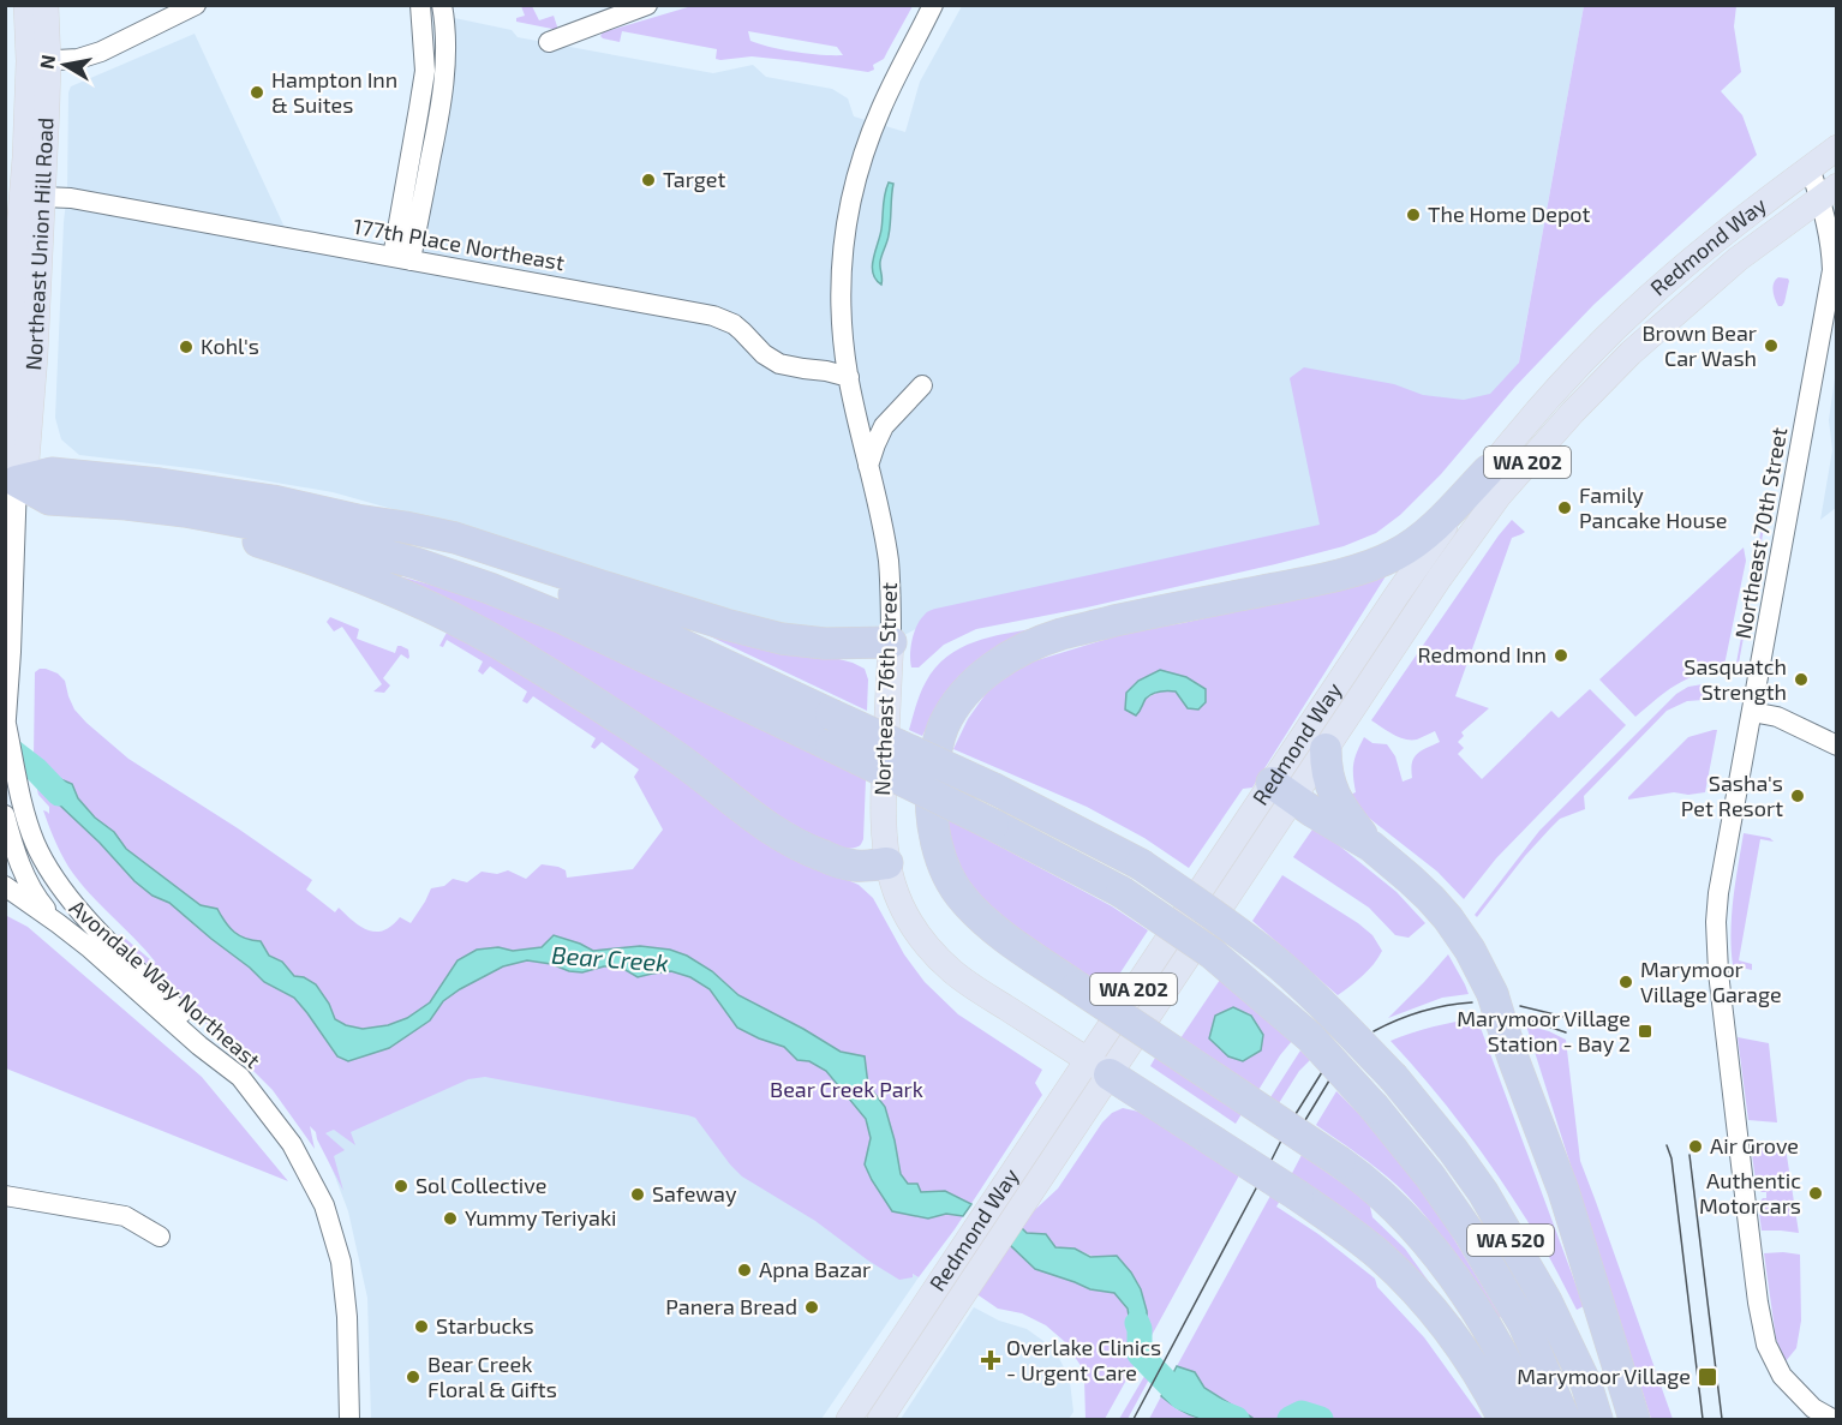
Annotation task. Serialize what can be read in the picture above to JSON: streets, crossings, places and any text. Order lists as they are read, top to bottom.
{
  "streets": {
    "highway": ["WA 520"],
    "main road": [
      "Northeast Union Hill Road",
      "Redmond Way",
      "WA 202",
      "Northeast 76th Street"
    ],
    "street": ["177th Place Northeast", "Northeast 70th Street", "Avondale Way Northeast"]
  },
  "crossings": [
    ["Northeast Union Hill Road", "177th Place Northeast"],
    ["177th Place Northeast", "Northeast 76th Street"],
    ["Redmond Way", "Northeast 70th Street"],
    ["Redmond Way", "Northeast 76th Street"]
  ],
  "water": ["Bear Creek"],
  "parks": ["Bear Creek Park"],
  "places": {
    "other": [
      "Hampton Inn & Suites",
      "Target",
      "The Home Depot",
      "Brown Bear Car Wash",
      "Kohl's",
      "Family Pancake House",
      "Redmond Inn",
      "Sasquatch Strength",
      "Sasha's Pet Resort",
      "Marymoor Village Garage",
      "Air Grove",
      "Sol Collective",
      "Authentic Motorcars",
      "Safeway",
      "Yummy Teriyaki",
      "Apna Bazar",
      "Panera Bread",
      "Starbucks",
      "Bear Creek Floral & Gifts"
    ],
    "transit": ["Marymoor Village Station - Bay 2", "Marymoor Village"],
    "health": ["Overlake Clinics - Urgent Care"]
  },
  "north": "left"
}
